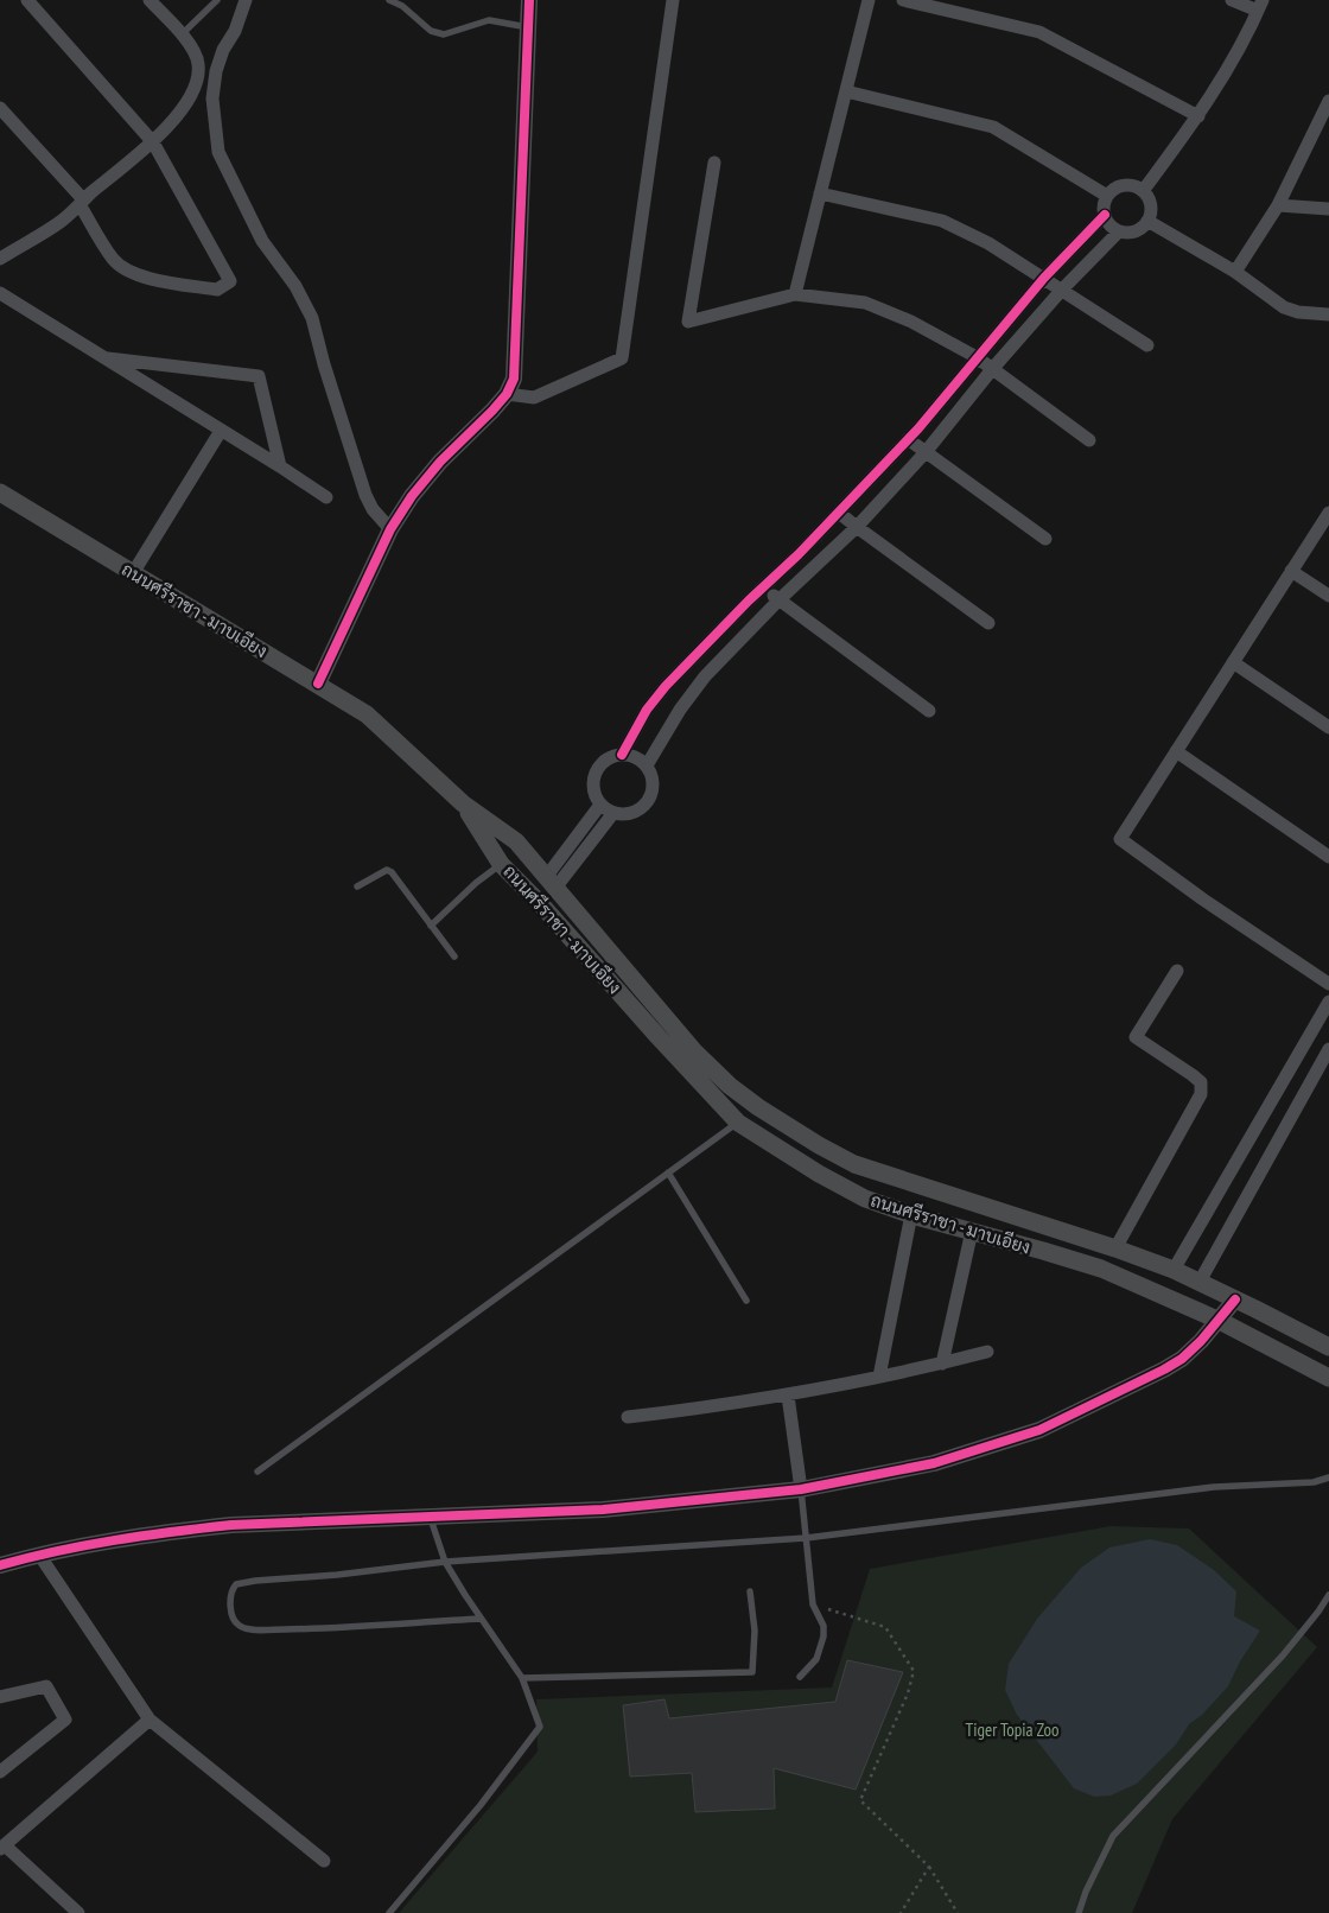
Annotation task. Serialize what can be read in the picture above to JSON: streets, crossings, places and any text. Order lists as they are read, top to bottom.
{
  "streets": {
    "main road": ["ถนนศรีราชา - มาบเอียง"]
  },
  "parks": ["Tiger Topia Zoo"]
}
